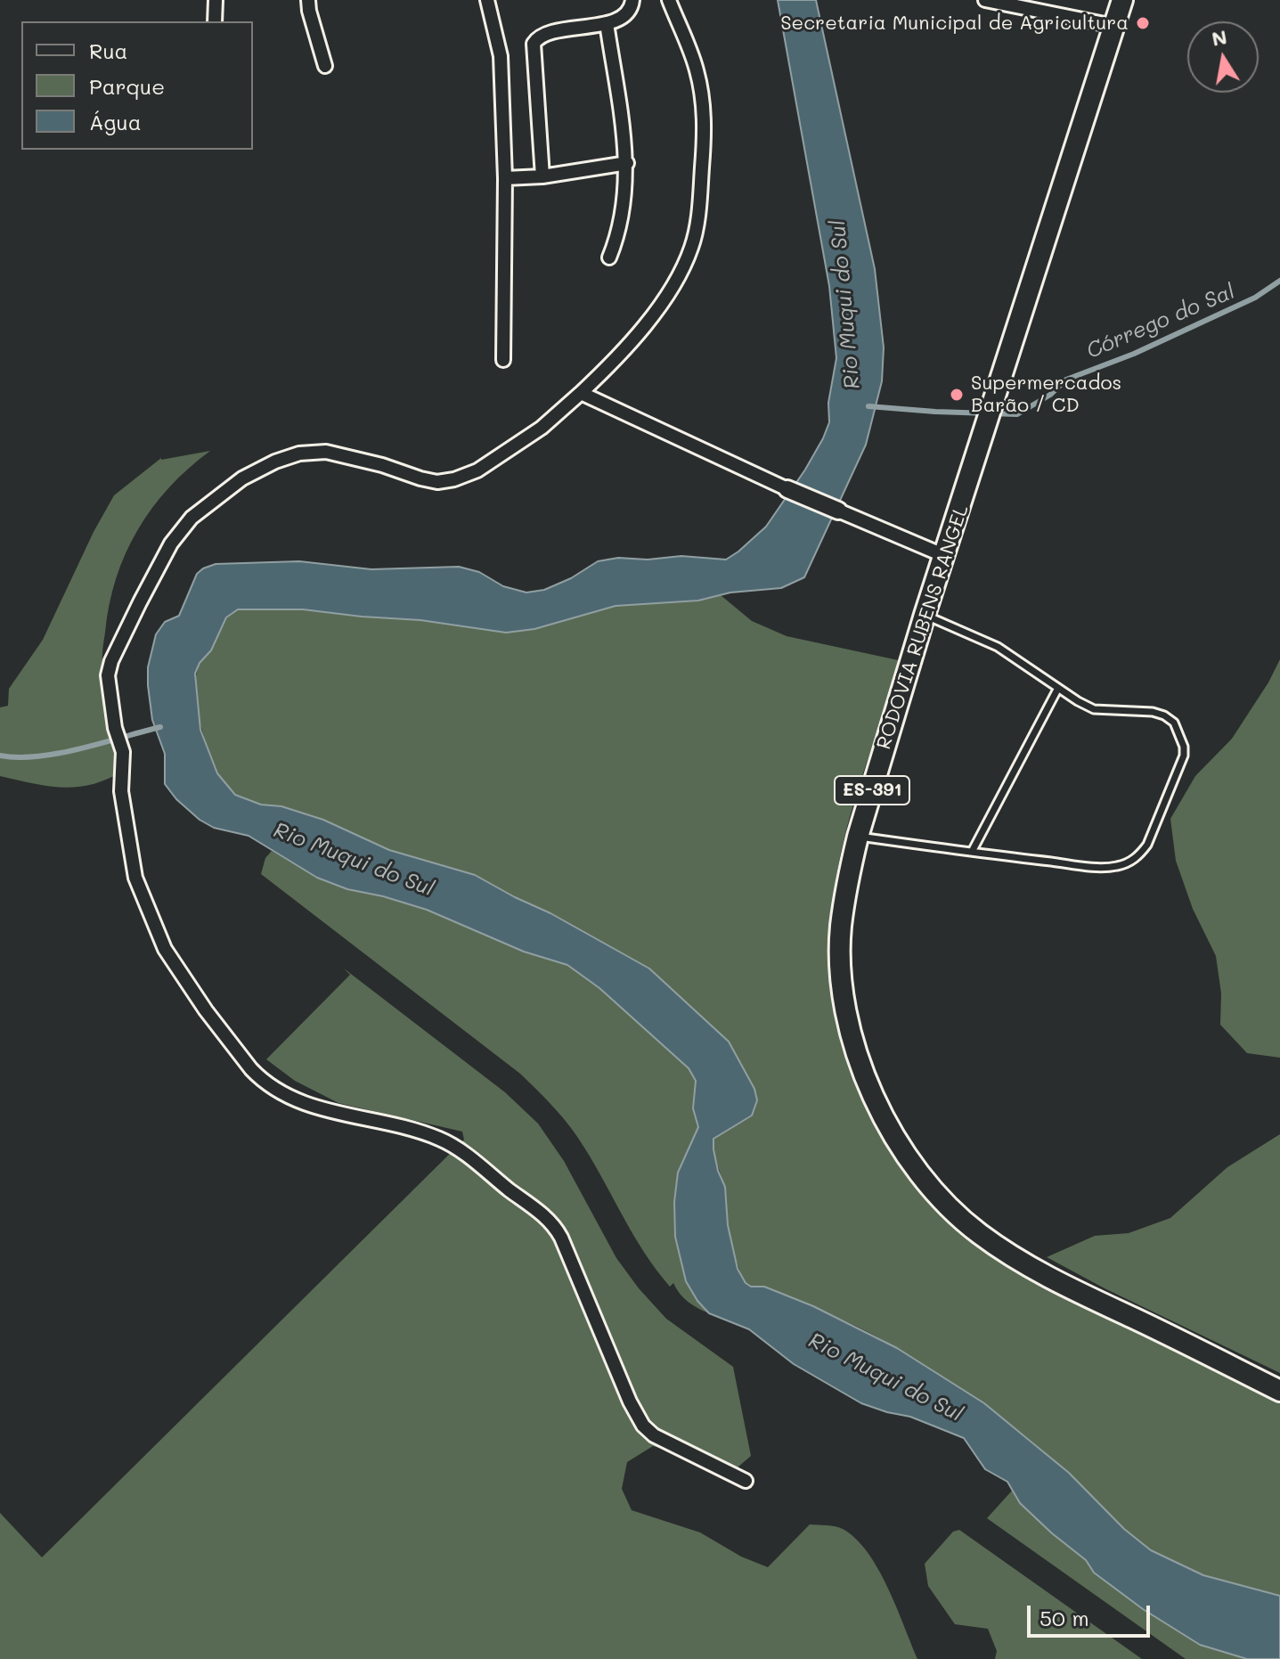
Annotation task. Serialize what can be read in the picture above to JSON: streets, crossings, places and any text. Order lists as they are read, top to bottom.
{
  "streets": {
    "main road": ["RODOVIA RUBENS RANGEL", "ES-391"]
  },
  "water": ["Rio Muqui do Sul", "Córrego do Sal"],
  "places": ["Secretaria Municipal de Agricultura", "Supermercados Barão / CD"],
  "legend": ["Rua", "Parque", "Água"],
  "scale_bar": "50 m",
  "north": "top"
}
